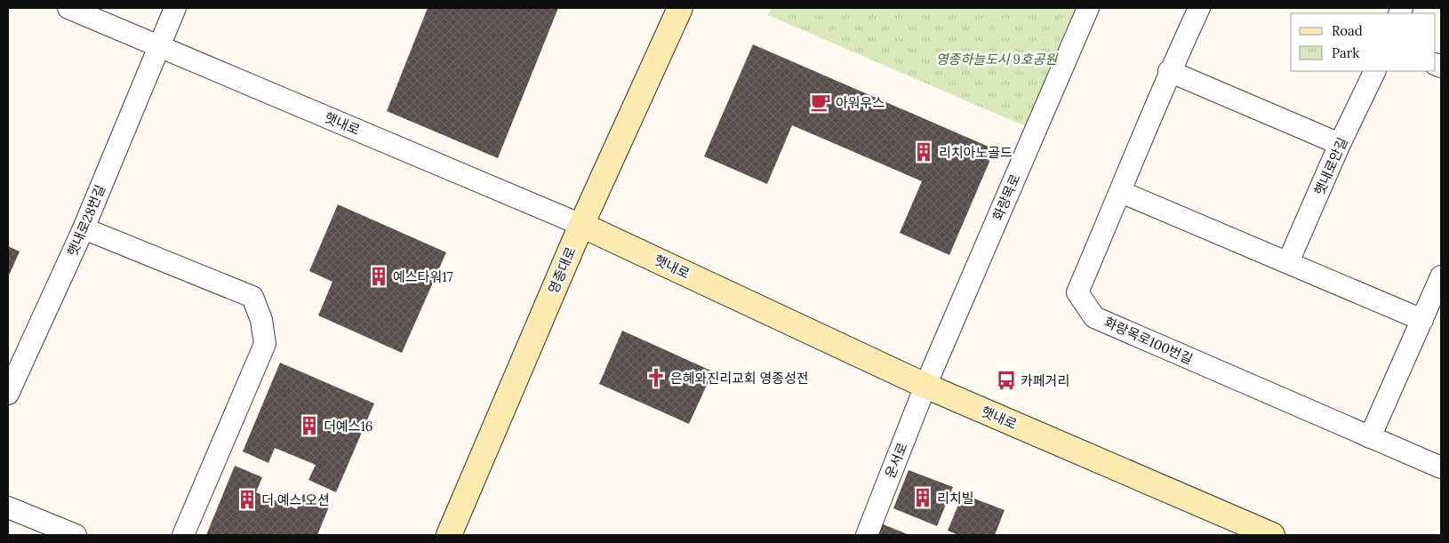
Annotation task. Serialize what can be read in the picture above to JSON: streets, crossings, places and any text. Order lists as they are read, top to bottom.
{
  "streets": {
    "main road": ["햇내로", "영종대로"],
    "street": [
      "햇내로안길",
      "화랑목로",
      "햇내로28번길",
      "화랑목로100번길",
      "운서로"
    ]
  },
  "crossings": [
    ["햇내로", "화랑목로"],
    ["햇내로", "햇내로28번길"],
    ["햇내로", "영종대로"],
    ["햇내로", "운서로"],
    ["화랑목로", "운서로"]
  ],
  "parks": ["영종하늘도시 9호공원"],
  "places": {
    "cafe": ["아워우스"],
    "building": [
      "리치아노골드",
      "예스타워17",
      "더예스16",
      "리치빌",
      "더 예스 오션"
    ],
    "church": ["은혜와진리교회 영종성전"],
    "bus stop": ["카페거리"]
  },
  "legend": ["Road", "Park"]
}
